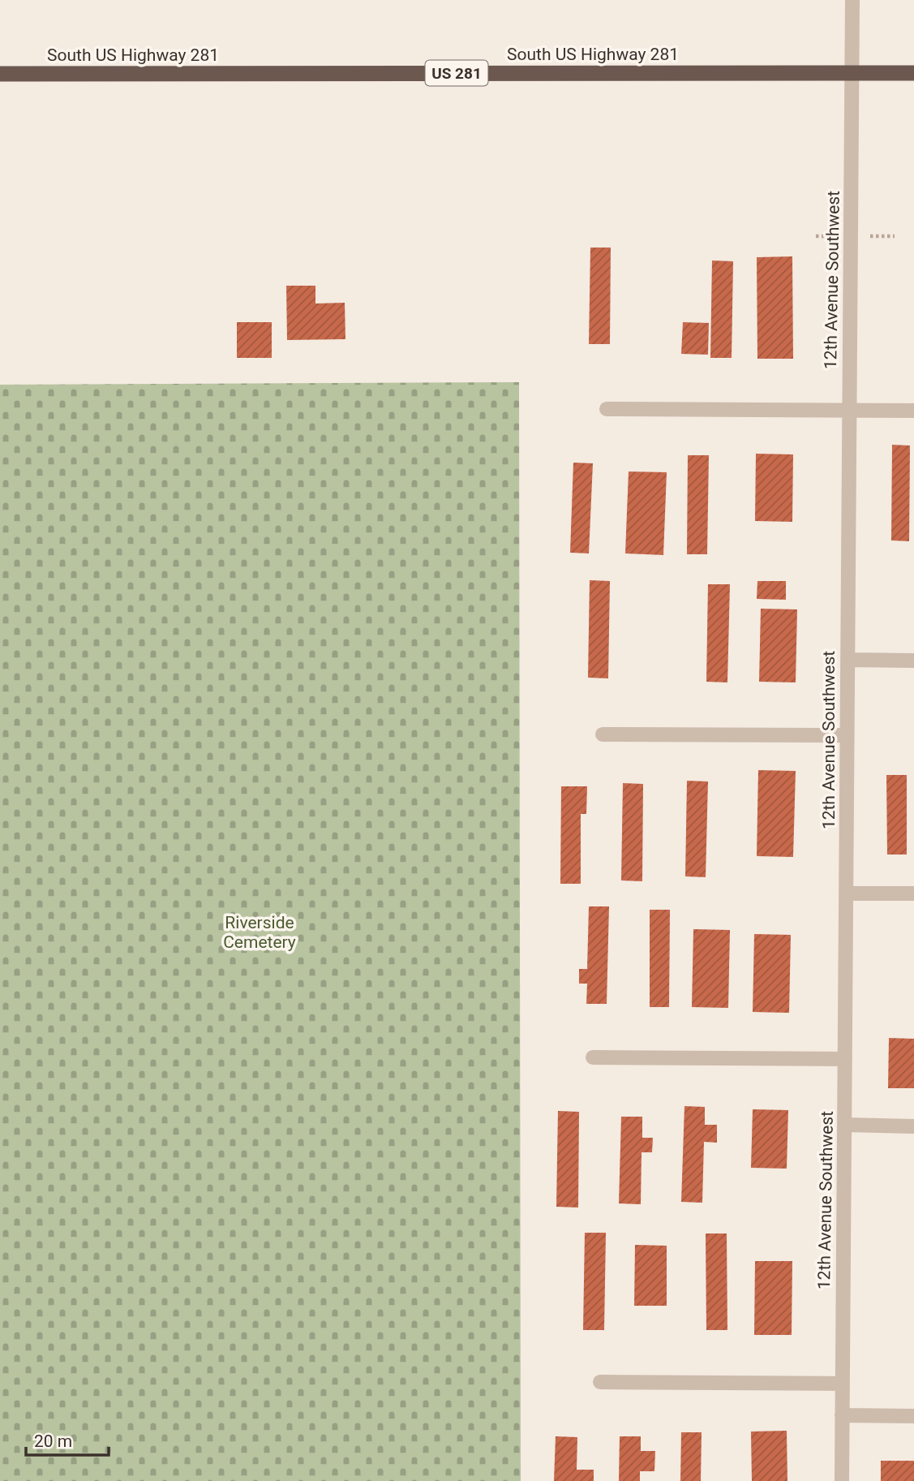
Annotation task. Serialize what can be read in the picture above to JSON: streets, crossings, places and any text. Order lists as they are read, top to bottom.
{
  "streets": {
    "highway": ["South US Highway 281", "US 281"],
    "street": ["12th Avenue Southwest"]
  },
  "crossings": [
    ["South US Highway 281", "12th Avenue Southwest"]
  ],
  "parks": ["Riverside Cemetery"],
  "scale_bar": "20 m"
}
